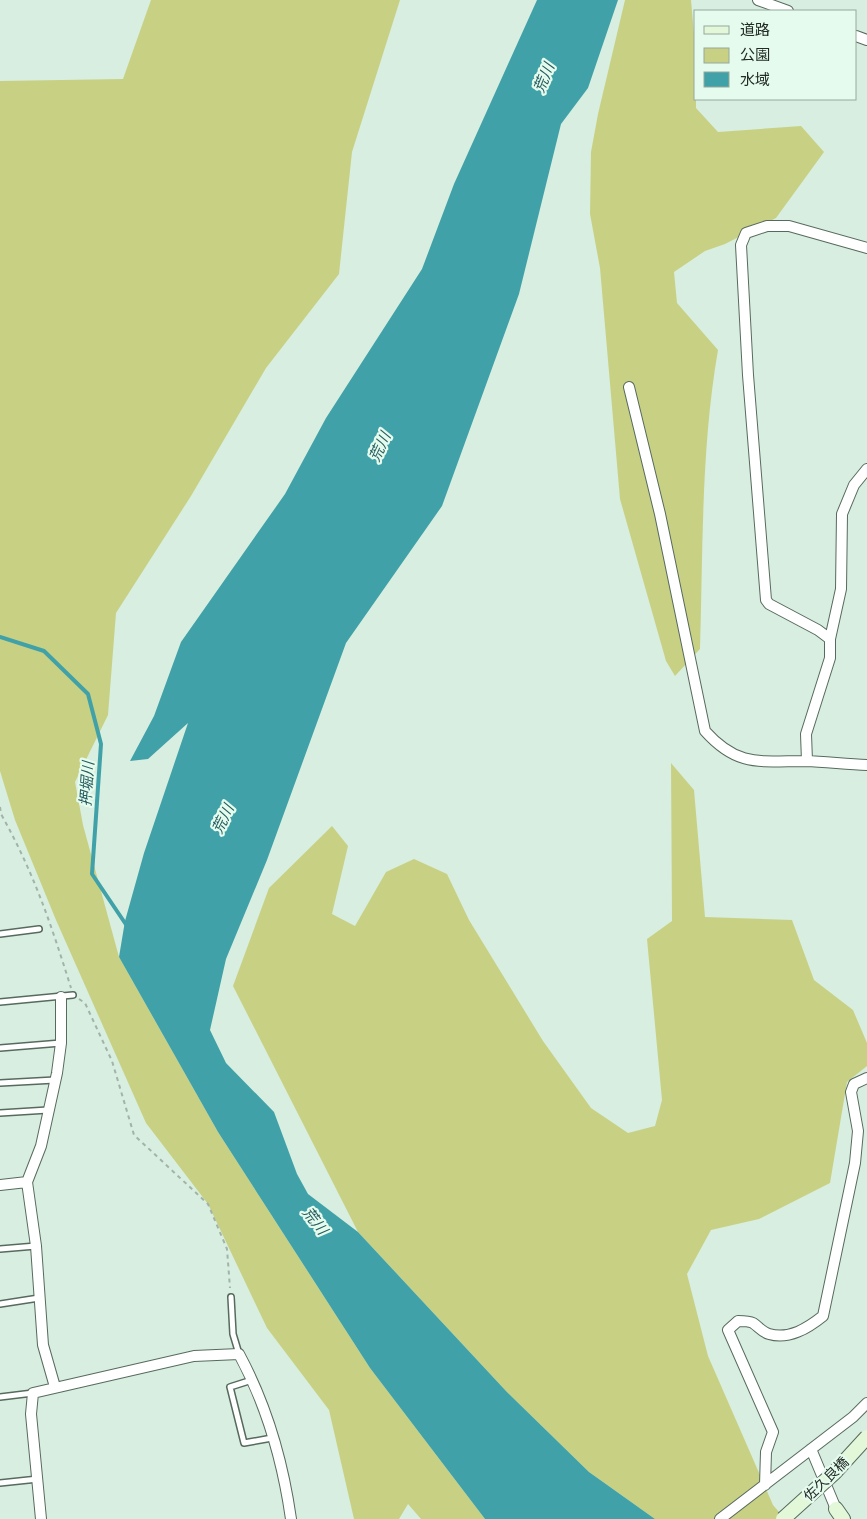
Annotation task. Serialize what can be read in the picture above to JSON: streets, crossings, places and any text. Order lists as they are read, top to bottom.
{
  "streets": {
    "street": ["佐久良橋"]
  },
  "water": ["荒川", "押堀川"],
  "legend": ["道路", "公園", "水域"]
}
